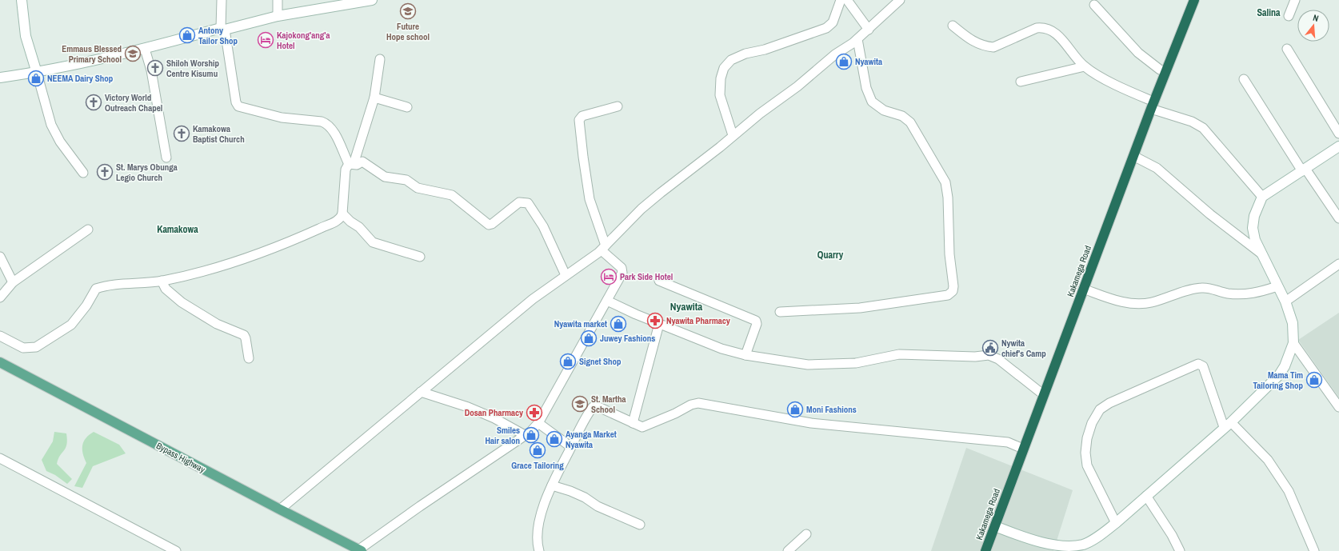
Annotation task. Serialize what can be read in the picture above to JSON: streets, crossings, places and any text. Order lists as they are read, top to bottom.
{
  "streets": {
    "highway": ["Kakamega Road"],
    "main road": ["Bypass Highway"]
  },
  "districts": [
    "Salina",
    "Kamakowa",
    "Quarry",
    "Nyawita"
  ],
  "places": {
    "school or university": ["Future Hope school", "Emmaus Blessed Primary School", "St. Martha School"],
    "shop": [
      "Antony Tailor Shop",
      "Nyawita",
      "NEEMA Dairy Shop",
      "Nyawita market",
      "Juwey Fashions",
      "Signet Shop",
      "Mama Tim Tailoring Shop",
      "Moni Fashions",
      "Smiles Hair salon",
      "Ayanga Market Nyawita",
      "Grace Tailoring"
    ],
    "hotel": ["Kajokong'ang'a Hotel", "Park Side Hotel"],
    "church": [
      "Shiloh Worship Centre Kisumu",
      "Victory World Outreach Chapel",
      "Kamakowa Baptist Church",
      "St. Marys Obunga Legio Church"
    ],
    "pharmacy": ["Nyawita Pharmacy", "Dosan Pharmacy"],
    "public building": ["Nywita chief's Camp"]
  },
  "north": "top"
}
